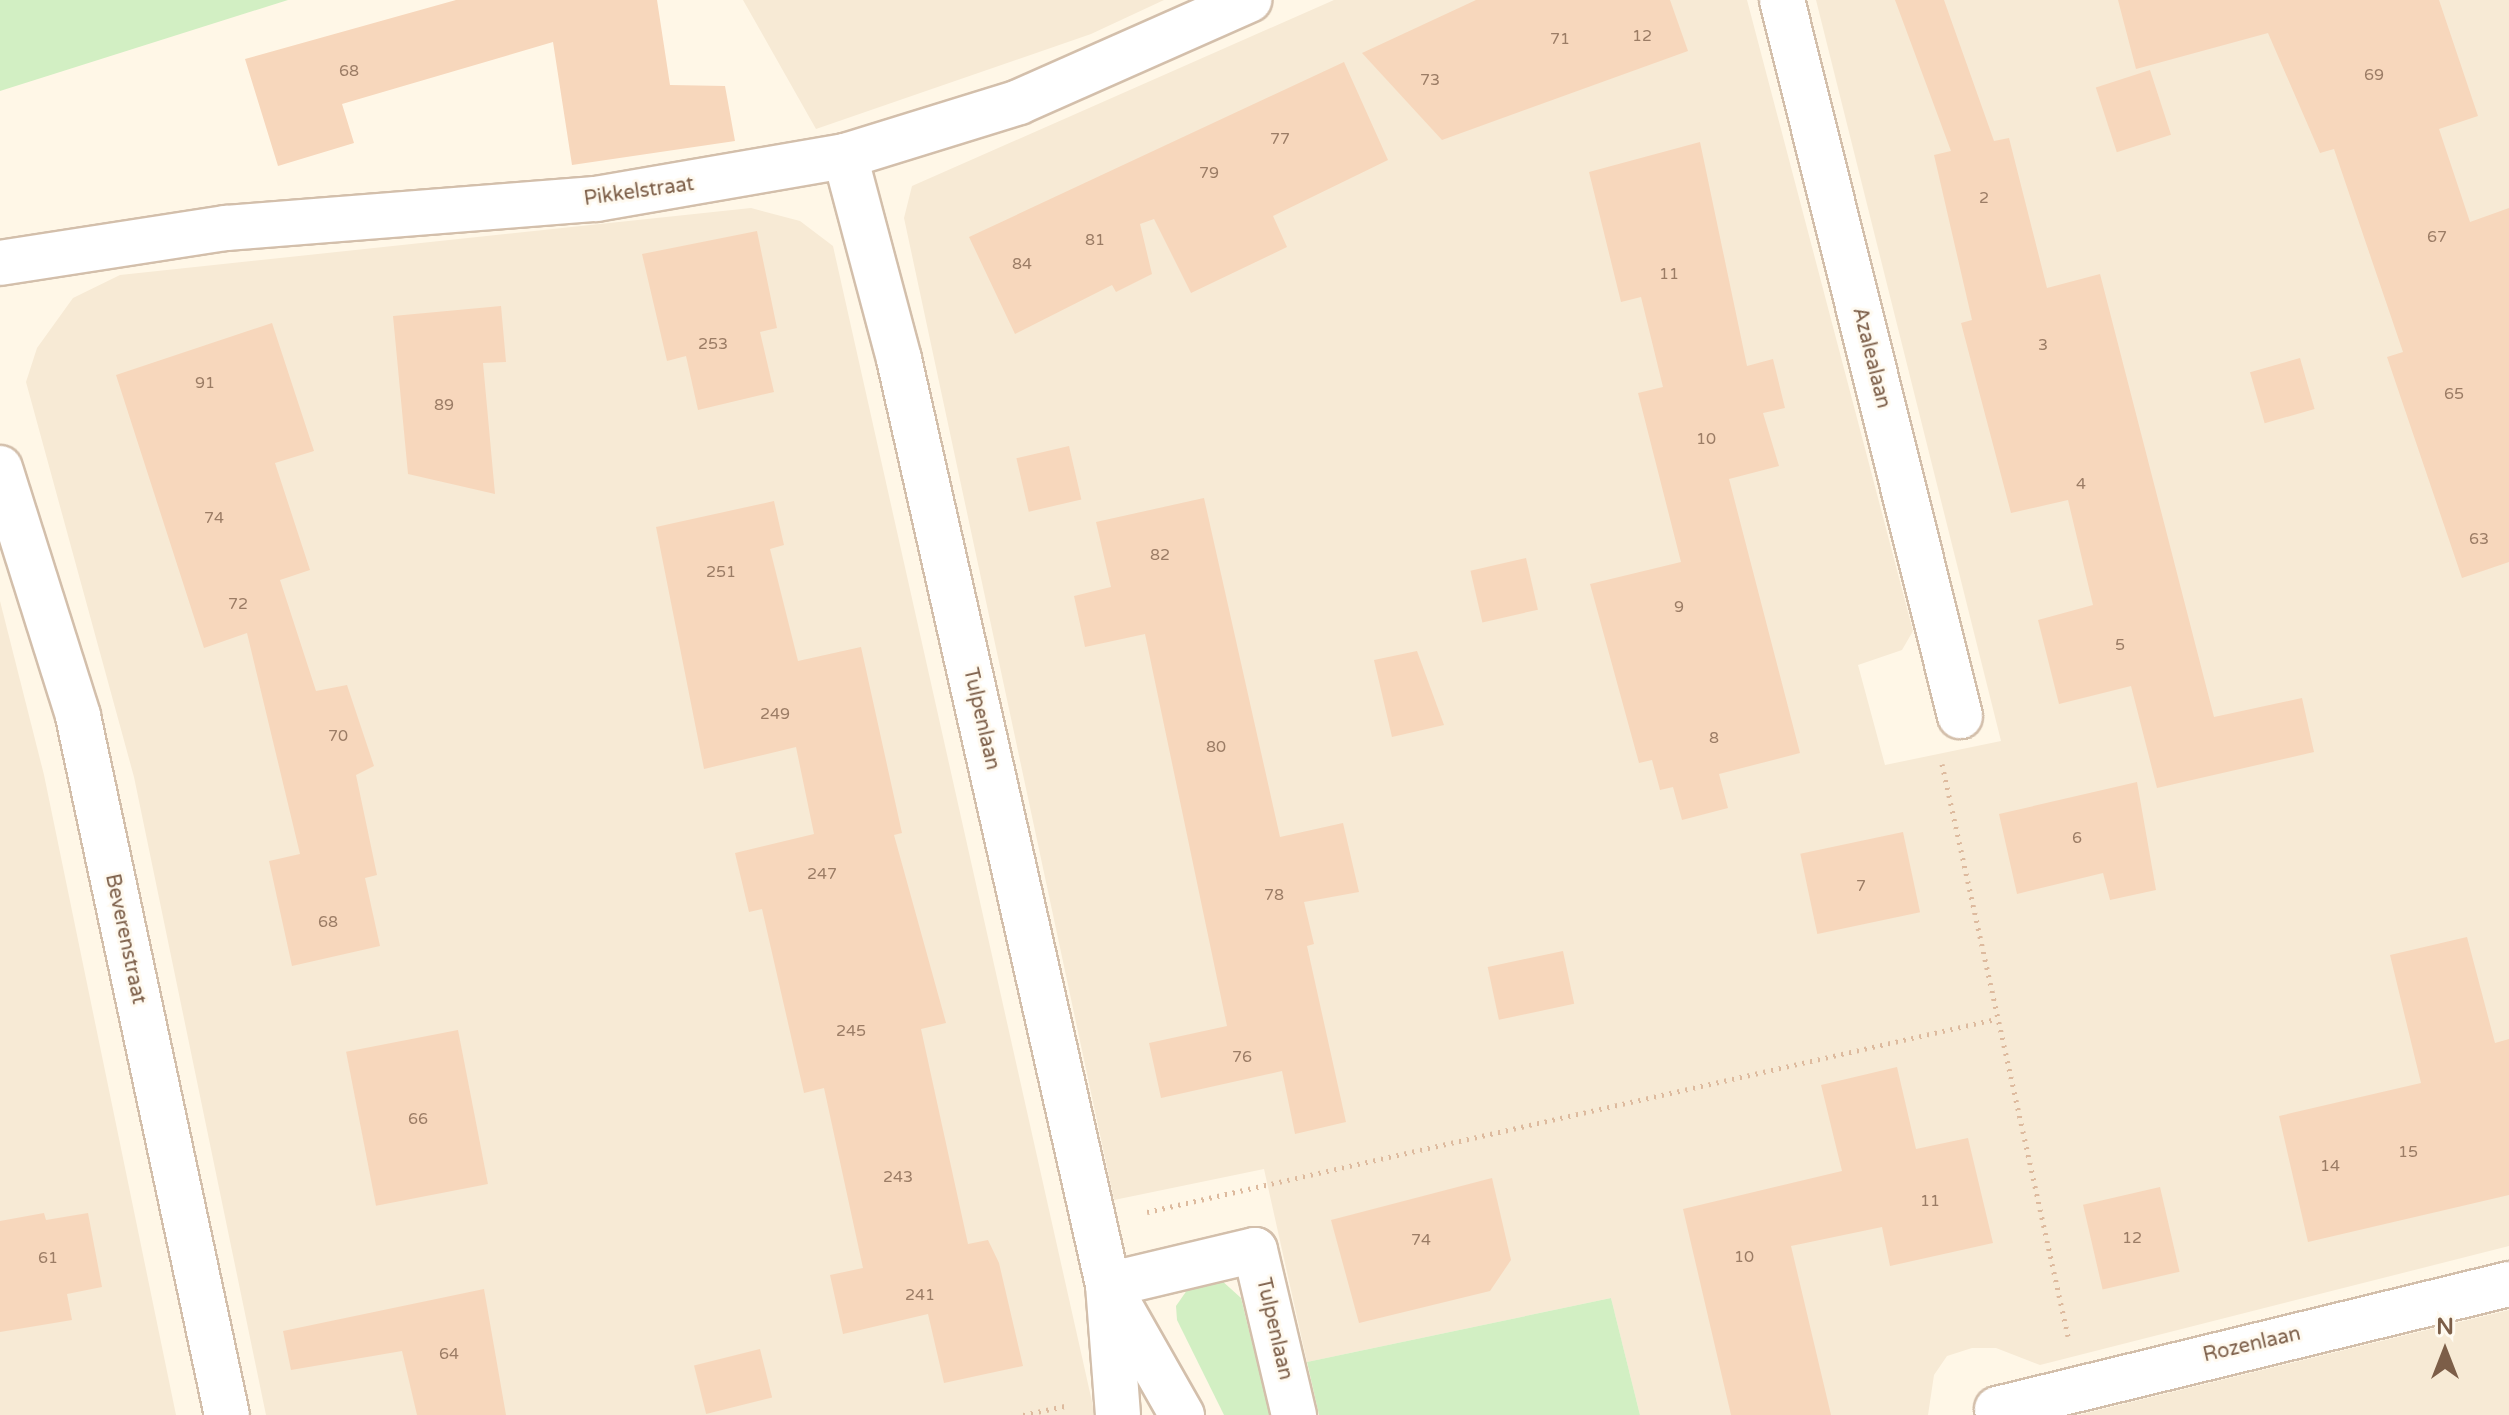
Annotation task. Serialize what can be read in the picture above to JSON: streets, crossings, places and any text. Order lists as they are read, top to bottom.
{
  "streets": {
    "street": [
      "Pikkelstraat",
      "Azalealaan",
      "Tulpenlaan",
      "Beverenstraat",
      "Rozenlaan"
    ]
  },
  "crossings": [
    ["Pikkelstraat", "Tulpenlaan"]
  ],
  "house_numbers": [
    "12",
    "71",
    "68",
    "69",
    "73",
    "77",
    "79",
    "2",
    "67",
    "81",
    "84",
    "11",
    "253",
    "3",
    "91",
    "65",
    "89",
    "10",
    "4",
    "74",
    "63",
    "82",
    "251",
    "72",
    "9",
    "5",
    "249",
    "70",
    "8",
    "80",
    "6",
    "247",
    "7",
    "78",
    "68",
    "245",
    "76",
    "66",
    "15",
    "14",
    "243",
    "11",
    "12",
    "74",
    "10",
    "61",
    "241",
    "64"
  ],
  "north": "top"
}
